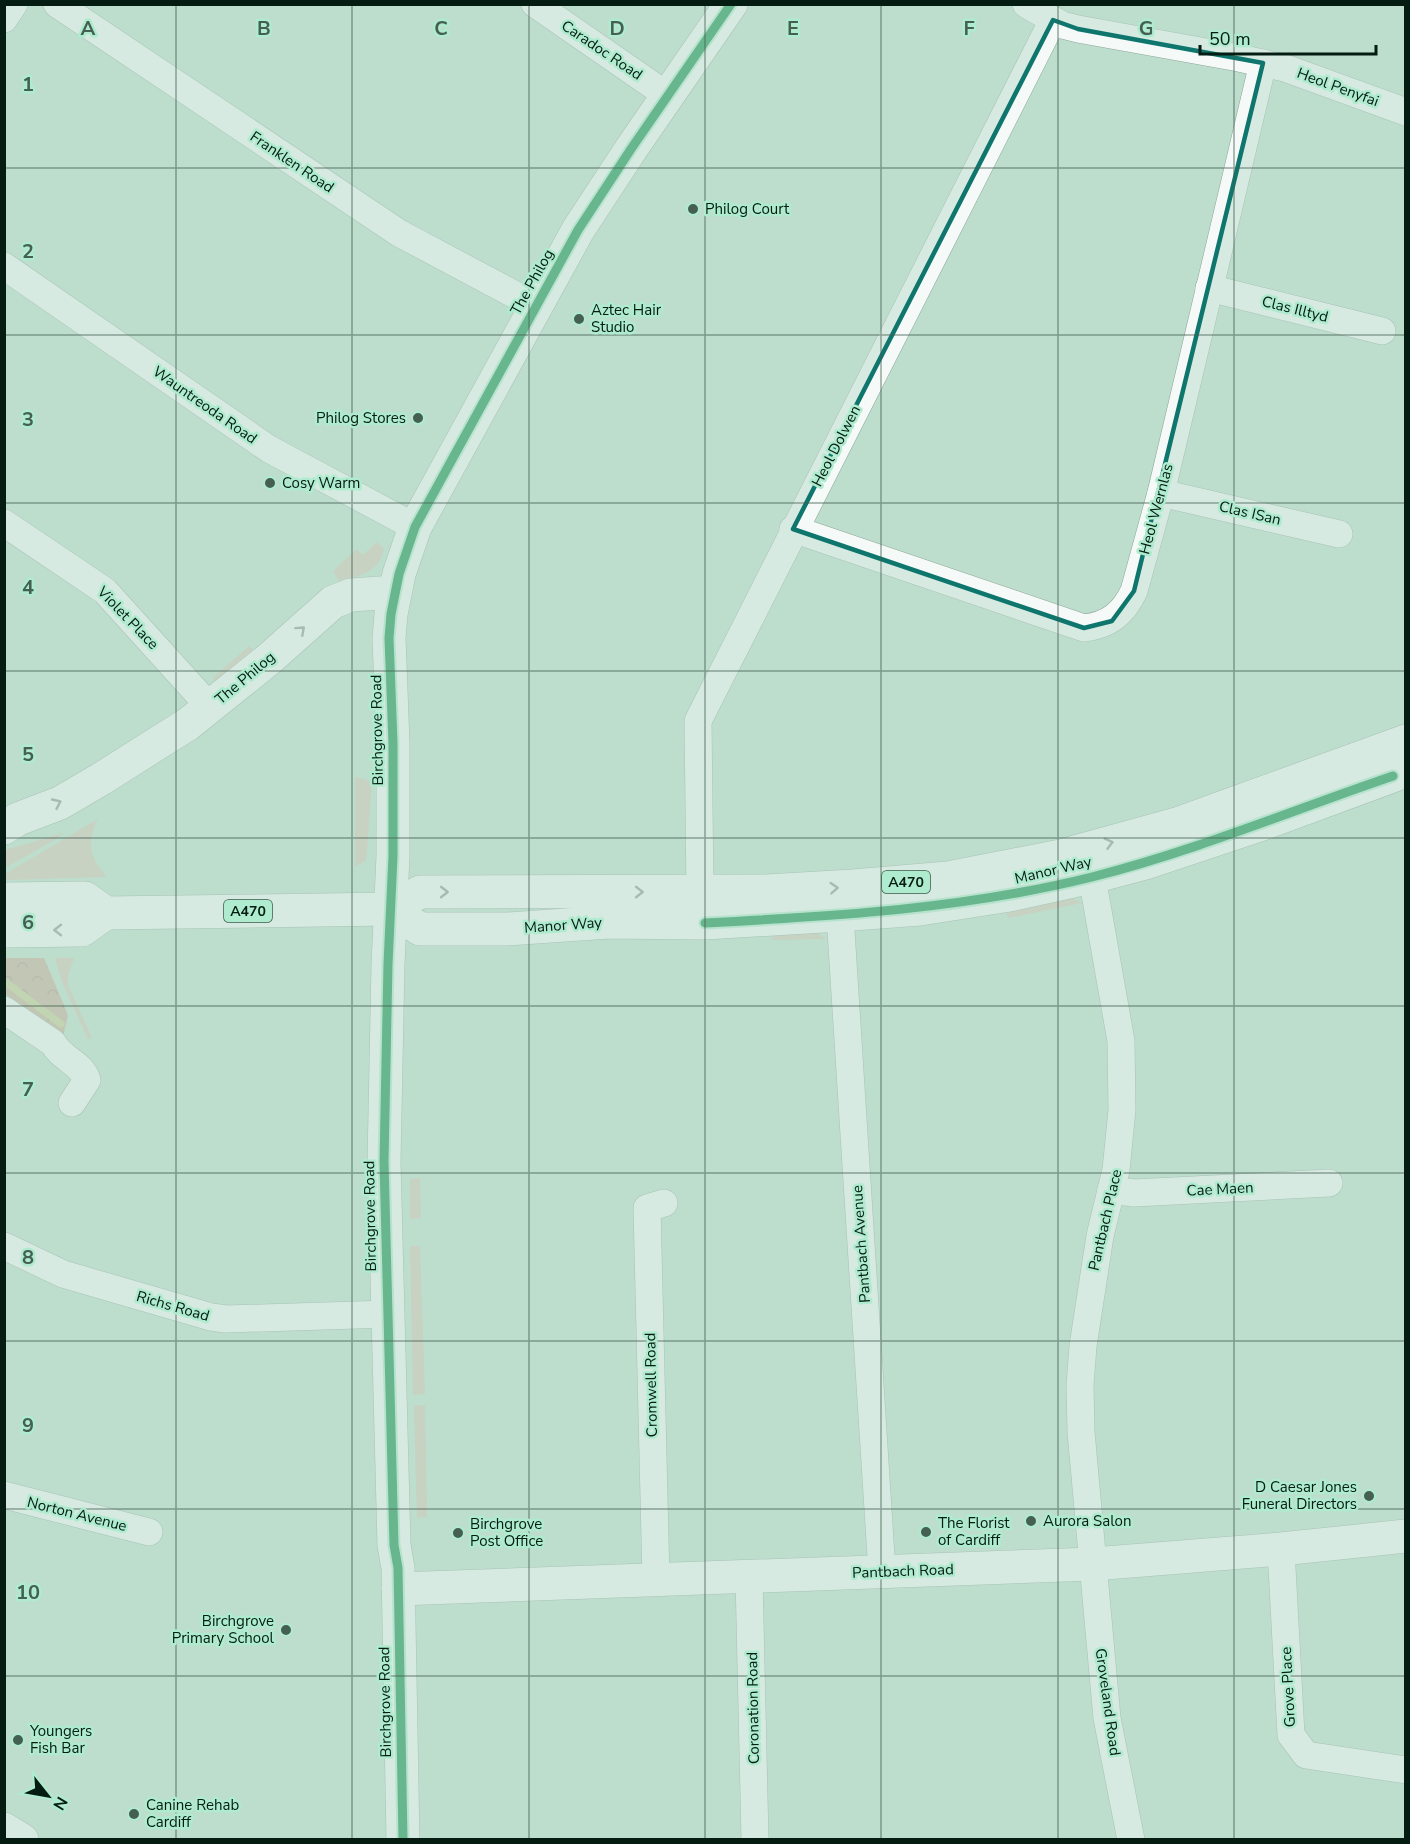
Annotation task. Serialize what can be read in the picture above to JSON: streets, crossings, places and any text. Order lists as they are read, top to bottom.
{
  "streets": {
    "main road": [
      "The Philog",
      "Birchgrove Road",
      "Manor Way",
      "A470",
      "Pantbach Road"
    ],
    "street": [
      "Caradoc Road",
      "Heol Penyfai",
      "Franklen Road",
      "Clas Illtyd",
      "Wauntreoda Road",
      "Heol Dolwen",
      "Heol Wernlas",
      "Clas ISan",
      "Violet Place",
      "Cae Maen",
      "Pantbach Place",
      "Pantbach Avenue",
      "Richs Road",
      "Cromwell Road",
      "Norton Avenue",
      "Grove Place",
      "Groveland Road",
      "Coronation Road"
    ]
  },
  "crossings": [
    ["Caradoc Road", "The Philog"],
    ["Heol Penyfai", "Heol Dolwen"],
    ["Heol Penyfai", "Heol Wernlas"],
    ["Franklen Road", "The Philog"],
    ["The Philog", "Wauntreoda Road"],
    ["The Philog", "Violet Place"],
    ["The Philog", "Birchgrove Road"],
    ["Clas Illtyd", "Heol Wernlas"],
    ["Heol Dolwen", "Heol Wernlas"],
    ["Heol Dolwen", "Manor Way"],
    ["Heol Wernlas", "Clas ISan"],
    ["Birchgrove Road", "Manor Way"],
    ["Birchgrove Road", "Richs Road"],
    ["Birchgrove Road", "Pantbach Road"],
    ["Manor Way", "Pantbach Place"],
    ["Manor Way", "Pantbach Avenue"],
    ["Cae Maen", "Pantbach Place"],
    ["Pantbach Place", "Pantbach Road"],
    ["Pantbach Place", "Groveland Road"],
    ["Pantbach Avenue", "Pantbach Road"],
    ["Cromwell Road", "Pantbach Road"],
    ["Pantbach Road", "Grove Place"],
    ["Pantbach Road", "Groveland Road"],
    ["Pantbach Road", "Coronation Road"]
  ],
  "one_way": ["The Philog"],
  "places": [
    "Philog Court",
    "Aztec Hair Studio",
    "Philog Stores",
    "Cosy Warm",
    "D Caesar Jones Funeral Directors",
    "Aurora Salon",
    "The Florist of Cardiff",
    "Birchgrove Post Office",
    "Birchgrove Primary School",
    "Youngers Fish Bar",
    "Canine Rehab Cardiff"
  ],
  "scale_bar": "50 m",
  "north": "bottom right",
  "grid": {
    "columns": [
      "A",
      "B",
      "C",
      "D",
      "E",
      "F",
      "G"
    ],
    "rows": [
      "1",
      "2",
      "3",
      "4",
      "5",
      "6",
      "7",
      "8",
      "9",
      "10"
    ]
  }
}
